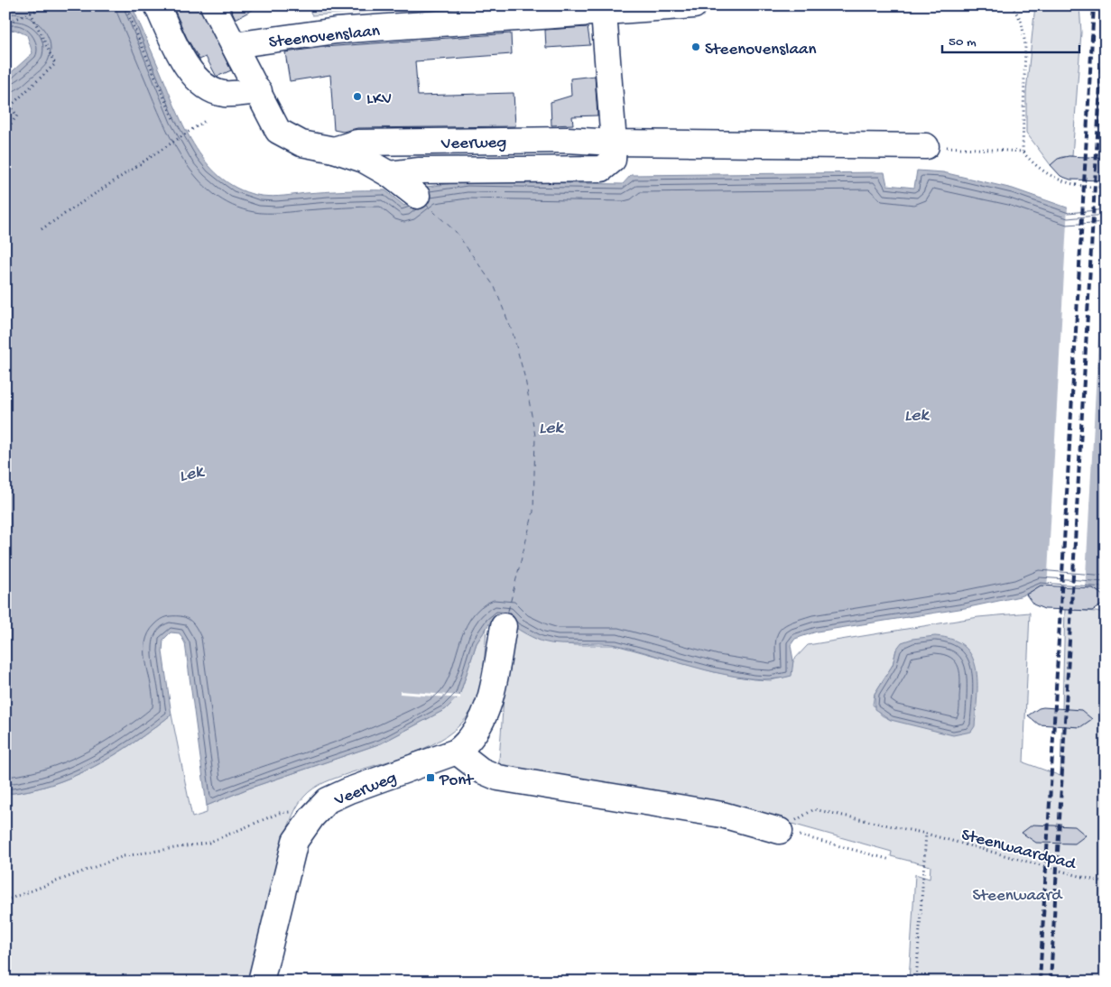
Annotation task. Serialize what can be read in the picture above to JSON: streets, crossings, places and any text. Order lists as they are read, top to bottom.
{
  "streets": {
    "street": ["Steenovenslaan", "Veerweg"],
    "path": ["Steenwaardpad"]
  },
  "crossings": [
    ["Steenovenslaan", "Veerweg"]
  ],
  "water": ["Lek"],
  "parks": ["Steenwaard"],
  "places": {
    "other": ["Steenovenslaan", "LKV"],
    "transit": ["Pont"]
  },
  "scale_bar": "50 m"
}
